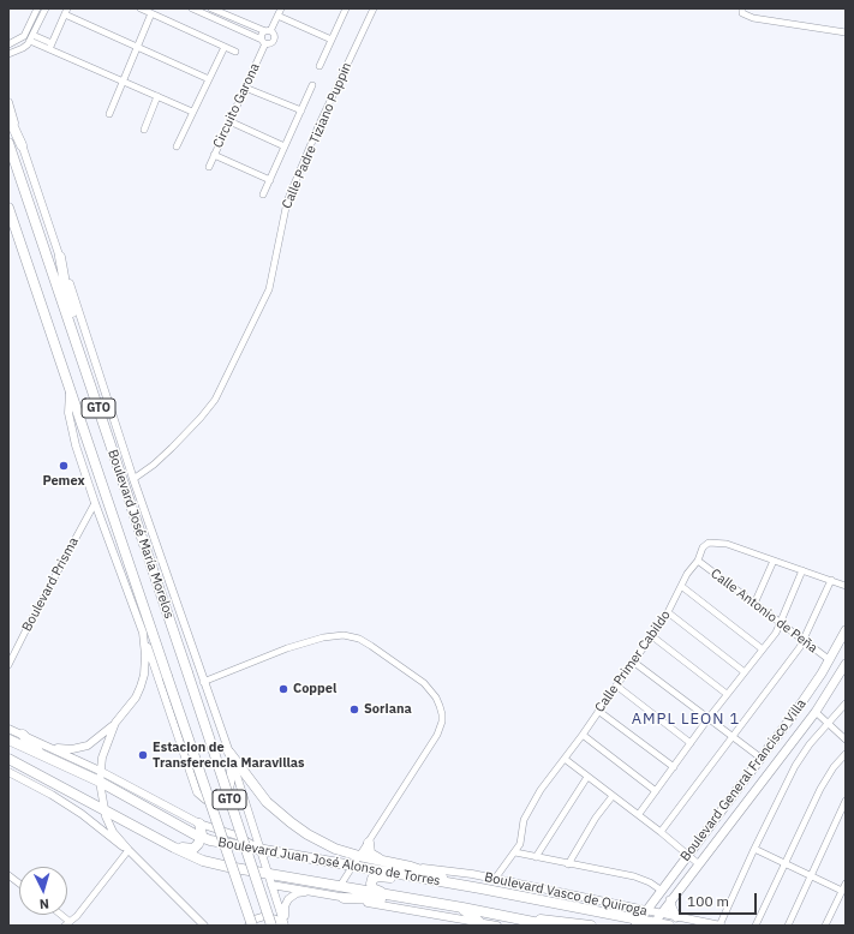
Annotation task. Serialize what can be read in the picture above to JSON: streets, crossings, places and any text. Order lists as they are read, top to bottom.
{
  "streets": {
    "main road": [
      "GTO",
      "Boulevard José María Morelos",
      "Boulevard General Francisco Villa",
      "Boulevard Juan José Alonso de Torres"
    ],
    "street": [
      "Circuito Garona",
      "Calle Padre Tiziano Puppin",
      "Boulevard Prisma",
      "Calle Antonio de Peña",
      "Calle Primer Cabildo",
      "Boulevard Vasco de Quiroga"
    ]
  },
  "crossings": [
    ["Calle Antonio de Peña", "Calle Primer Cabildo"],
    ["Calle Antonio de Peña", "Boulevard General Francisco Villa"],
    ["Calle Primer Cabildo", "Boulevard Vasco de Quiroga"],
    ["Boulevard General Francisco Villa", "Boulevard Juan José Alonso de Torres"],
    ["Boulevard General Francisco Villa", "Boulevard Vasco de Quiroga"]
  ],
  "districts": ["AMPL LEON 1"],
  "places": [
    "Pemex",
    "Coppel",
    "Soriana",
    "Estacion de Transferencia Maravillas"
  ],
  "scale_bar": "100 m",
  "north": "bottom"
}
